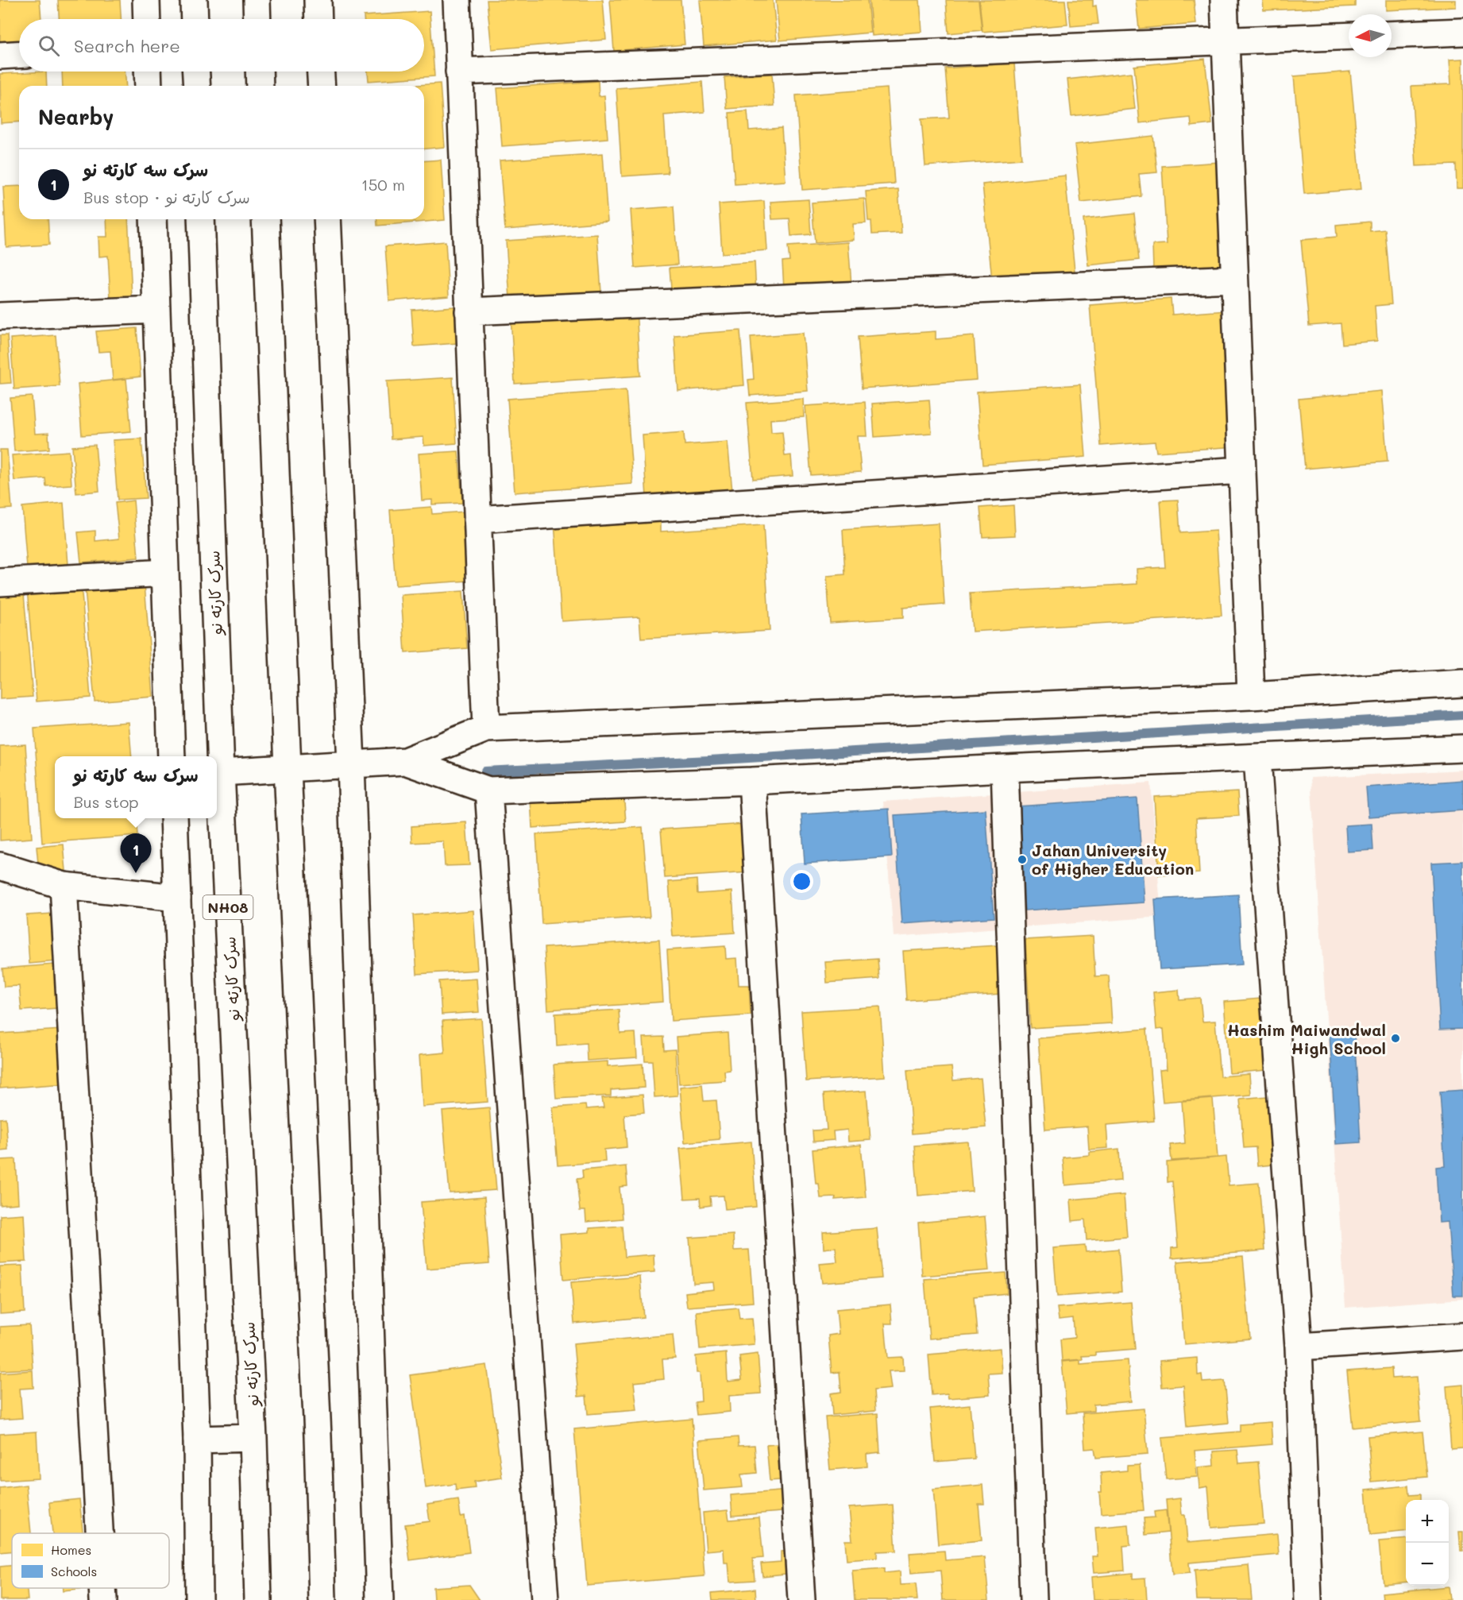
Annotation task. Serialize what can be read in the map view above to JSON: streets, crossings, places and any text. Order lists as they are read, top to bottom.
{
  "streets": {
    "main road": ["سرک کارته نو", "NH08"]
  },
  "places": ["Jahan University of Higher Education", "Hashim Maiwandwal High School"],
  "legend": ["Homes", "Schools"],
  "north": "left",
  "page": {
    "search": "Search here",
    "heading": "Nearby",
    "list": [
      {
        "mark": "1",
        "name": "سرک سه کارته نو",
        "note": "Bus stop · سرک کارته نو",
        "value": "150 m"
      }
    ],
    "popup": ["سرک سه کارته نو", "Bus stop"],
    "pins": "1",
    "map_buttons": ["+", "−"]
  }
}
